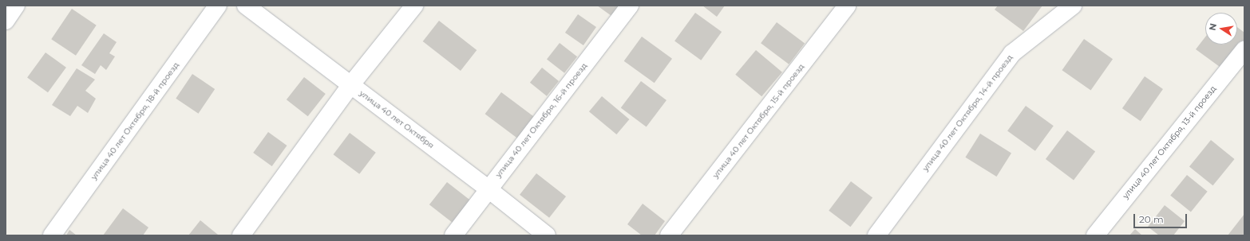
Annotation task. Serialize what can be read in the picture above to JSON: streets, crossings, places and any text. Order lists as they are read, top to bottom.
{
  "streets": {
    "street": [
      "улица 40 лет Октября, 14-й проезд",
      "улица 40 лет Октября",
      "улица 40 лет Октября, 16-й проезд",
      "улица 40 лет Октября, 18-й проезд",
      "улица 40 лет Октября, 15-й проезд",
      "улица 40 лет Октября, 13-й проезд"
    ]
  },
  "crossings": [
    ["улица 40 лет Октября", "улица 40 лет Октября, 16-й проезд"]
  ],
  "scale_bar": "20 m",
  "north": "left"
}
